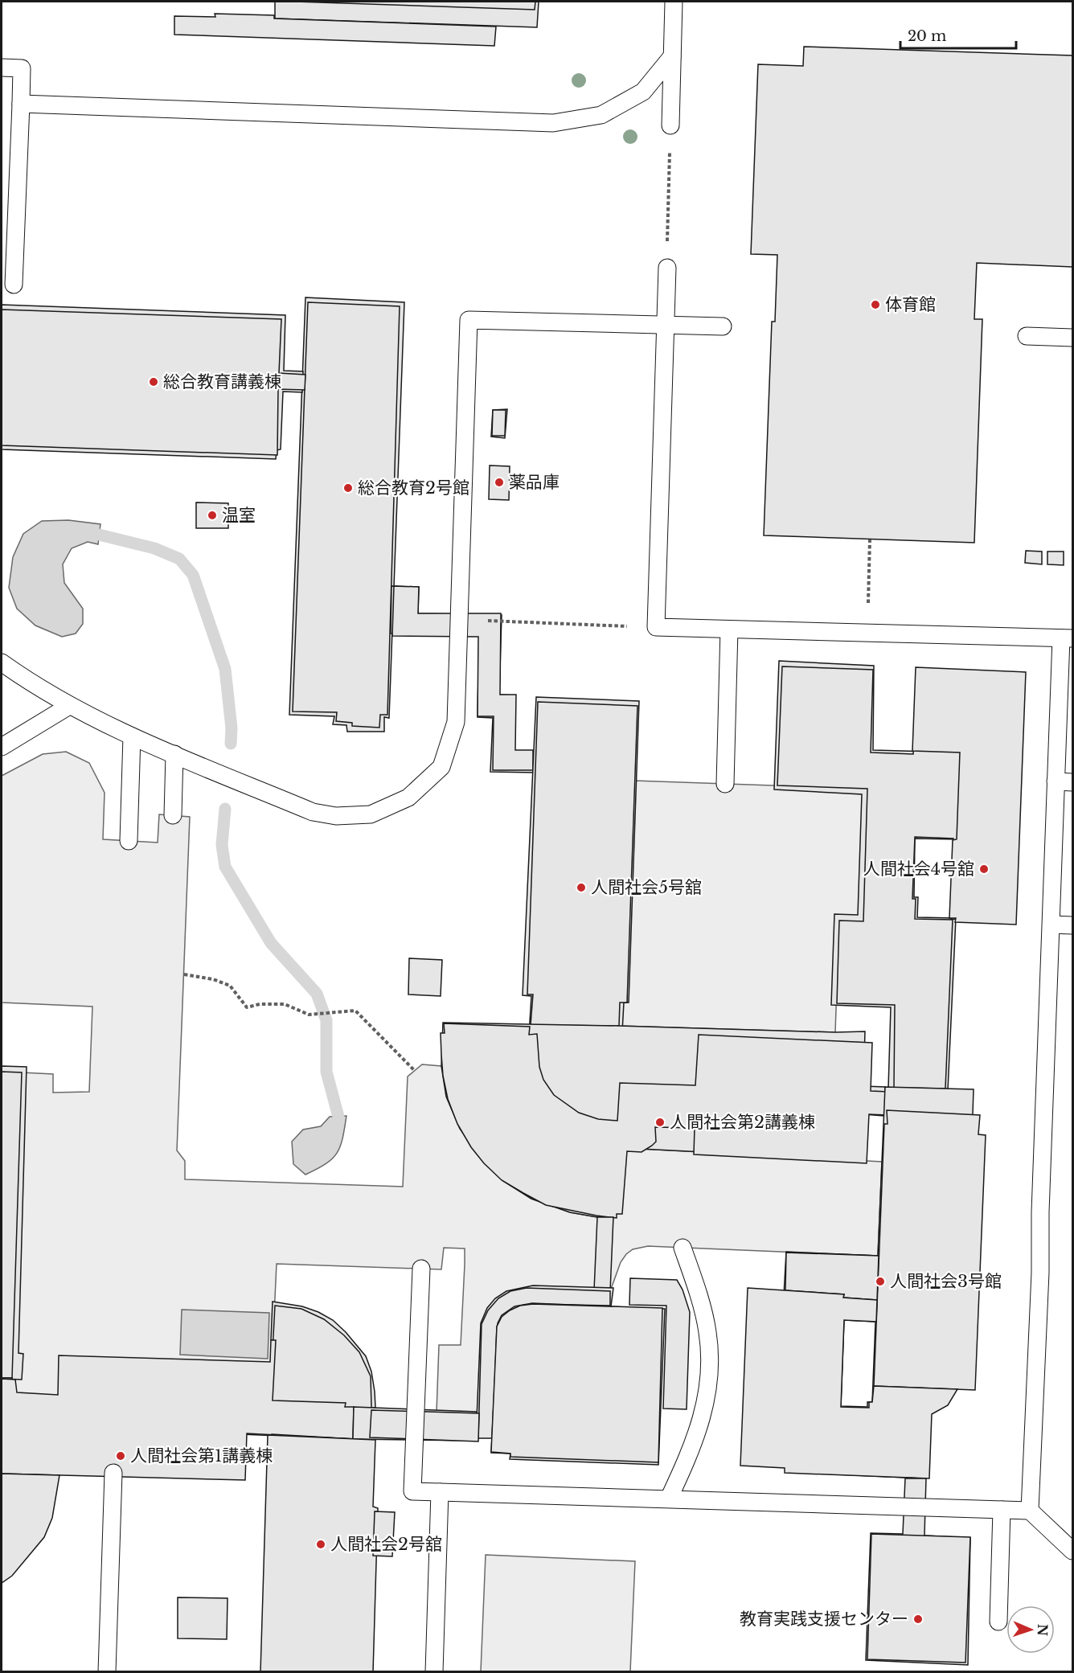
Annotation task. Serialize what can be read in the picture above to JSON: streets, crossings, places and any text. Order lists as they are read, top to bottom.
{
  "places": [
    "体育館",
    "総合教育講義棟",
    "薬品庫",
    "総合教育2号館",
    "温室",
    "人間社会4号舘",
    "人間社会5号舘",
    "人間社会第2講義棟",
    "人間社会3号館",
    "人間社会第1講義棟",
    "人間社会2号舘",
    "教育実践支援センター"
  ],
  "scale_bar": "20 m",
  "north": "right"
}
